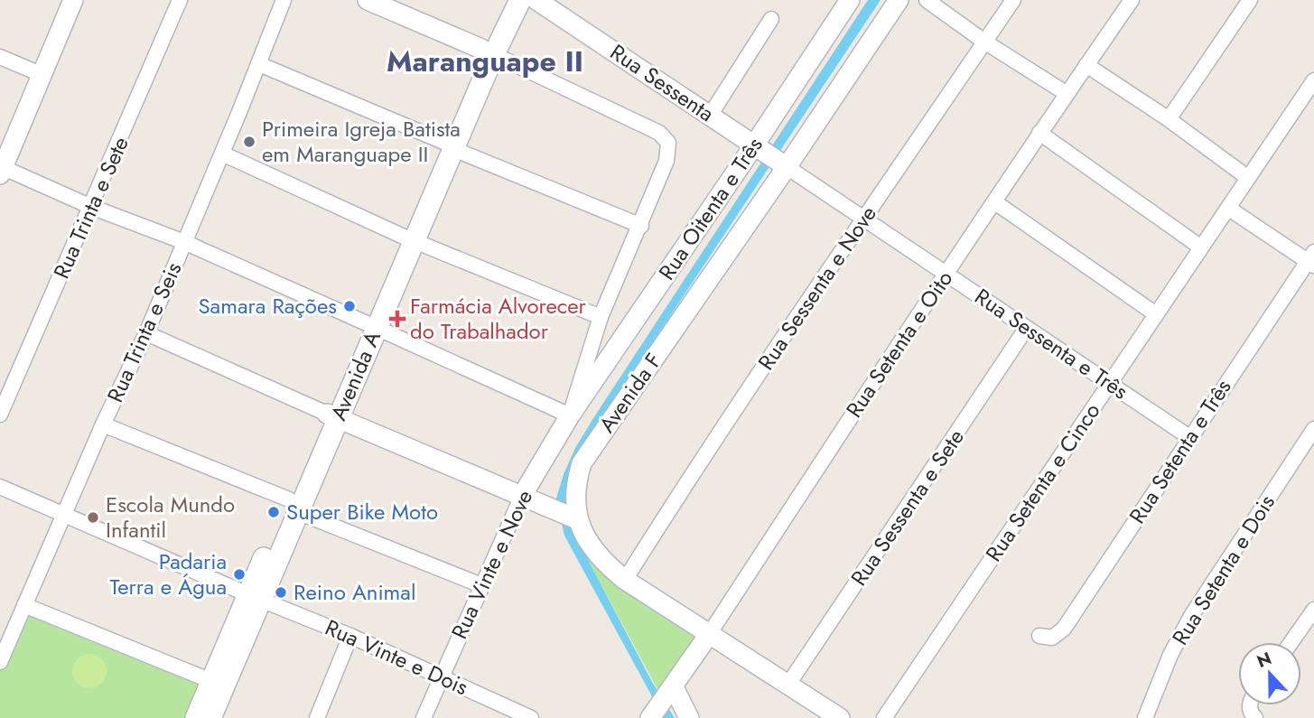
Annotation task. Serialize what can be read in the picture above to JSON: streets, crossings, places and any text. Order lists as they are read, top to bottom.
{
  "streets": {
    "main road": ["Avenida A"],
    "street": [
      "Rua Sessenta",
      "Rua Trinta e Sete",
      "Rua Oitenta e Três",
      "Rua Sessenta e Nove",
      "Rua Trinta e Seis",
      "Rua Setenta e Oito",
      "Rua Sessenta e Três",
      "Avenida F",
      "Rua Setenta e Três",
      "Rua Setenta e Cinco",
      "Rua Sessenta e Sete",
      "Rua Vinte e Nove",
      "Rua Setenta e Dois",
      "Rua Vinte e Dois"
    ]
  },
  "crossings": [
    ["Rua Sessenta", "Rua Oitenta e Três"],
    ["Rua Sessenta", "Rua Sessenta e Três"],
    ["Rua Sessenta", "Avenida F"],
    ["Rua Oitenta e Três", "Rua Vinte e Nove"],
    ["Rua Sessenta e Nove", "Rua Sessenta e Três"],
    ["Rua Sessenta e Nove", "Avenida F"],
    ["Rua Trinta e Seis", "Rua Vinte e Dois"],
    ["Rua Setenta e Oito", "Rua Sessenta e Três"],
    ["Rua Setenta e Oito", "Avenida F"],
    ["Rua Sessenta e Três", "Avenida F"],
    ["Rua Sessenta e Três", "Rua Setenta e Três"],
    ["Rua Sessenta e Três", "Rua Setenta e Cinco"],
    ["Rua Sessenta e Três", "Rua Sessenta e Sete"],
    ["Avenida A", "Rua Vinte e Dois"],
    ["Avenida F", "Rua Sessenta e Sete"],
    ["Rua Vinte e Nove", "Rua Vinte e Dois"]
  ],
  "districts": ["Maranguape II"],
  "places": {
    "other": [
      "Primeira Igreja Batista em Maranguape II",
      "Samara Rações",
      "Super Bike Moto",
      "Escola Mundo Infantil",
      "Padaria Terra e Água",
      "Reino Animal"
    ],
    "health": ["Farmácia Alvorecer do Trabalhador"]
  },
  "north": "top"
}
